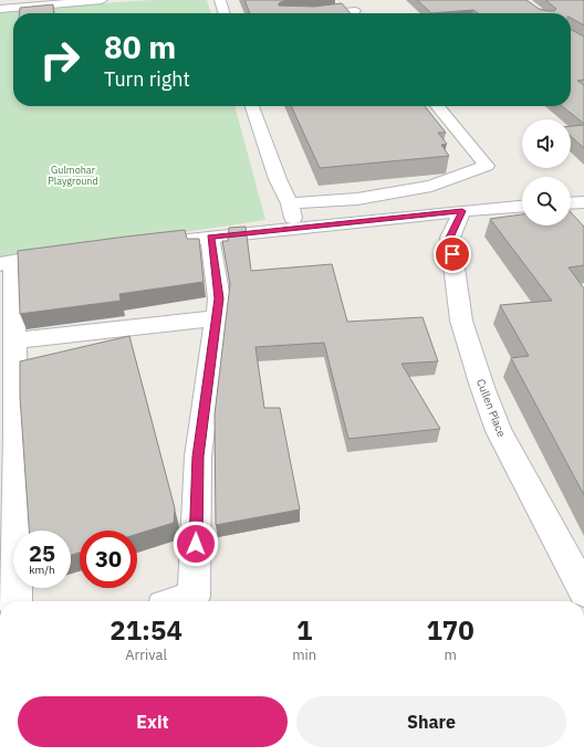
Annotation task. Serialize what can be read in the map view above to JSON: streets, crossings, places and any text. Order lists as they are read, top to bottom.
{
  "streets": {
    "street": ["Cullen Place"]
  },
  "parks": ["Gulmohar Playground"],
  "page": {
    "turn": ["80 m", "Turn right"],
    "speed": "25 km/h",
    "limit": "30",
    "eta": [
      "21:54",
      "Arrival",
      "1",
      "min",
      "170",
      "m"
    ],
    "buttons": ["Exit", "Share"]
  }
}
